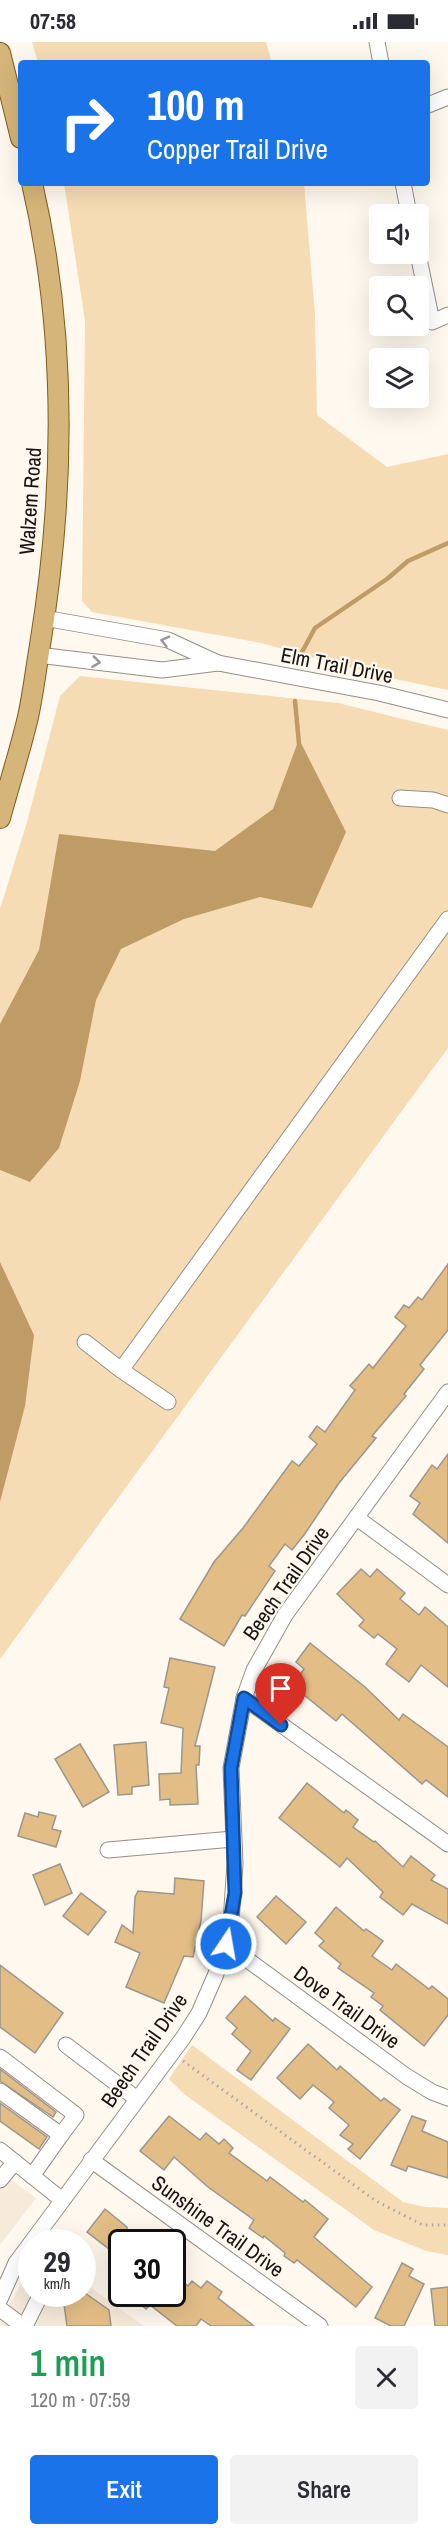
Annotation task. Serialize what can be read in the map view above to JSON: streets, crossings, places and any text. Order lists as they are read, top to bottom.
{
  "streets": {
    "main road": ["Walzem Road"],
    "street": [
      "Elm Trail Drive",
      "Beech Trail Drive",
      "Dove Trail Drive",
      "Sunshine Trail Drive"
    ]
  },
  "crossings": [
    ["Walzem Road", "Elm Trail Drive"],
    ["Beech Trail Drive", "Dove Trail Drive"],
    ["Beech Trail Drive", "Sunshine Trail Drive"]
  ],
  "page": {
    "status": "07:58",
    "turn": ["100 m", "Copper Trail Drive"],
    "speed": "29 km/h",
    "limit": "30",
    "heading": ["1 min", "120 m · 07:59"],
    "buttons": ["Exit", "Share"]
  }
}
